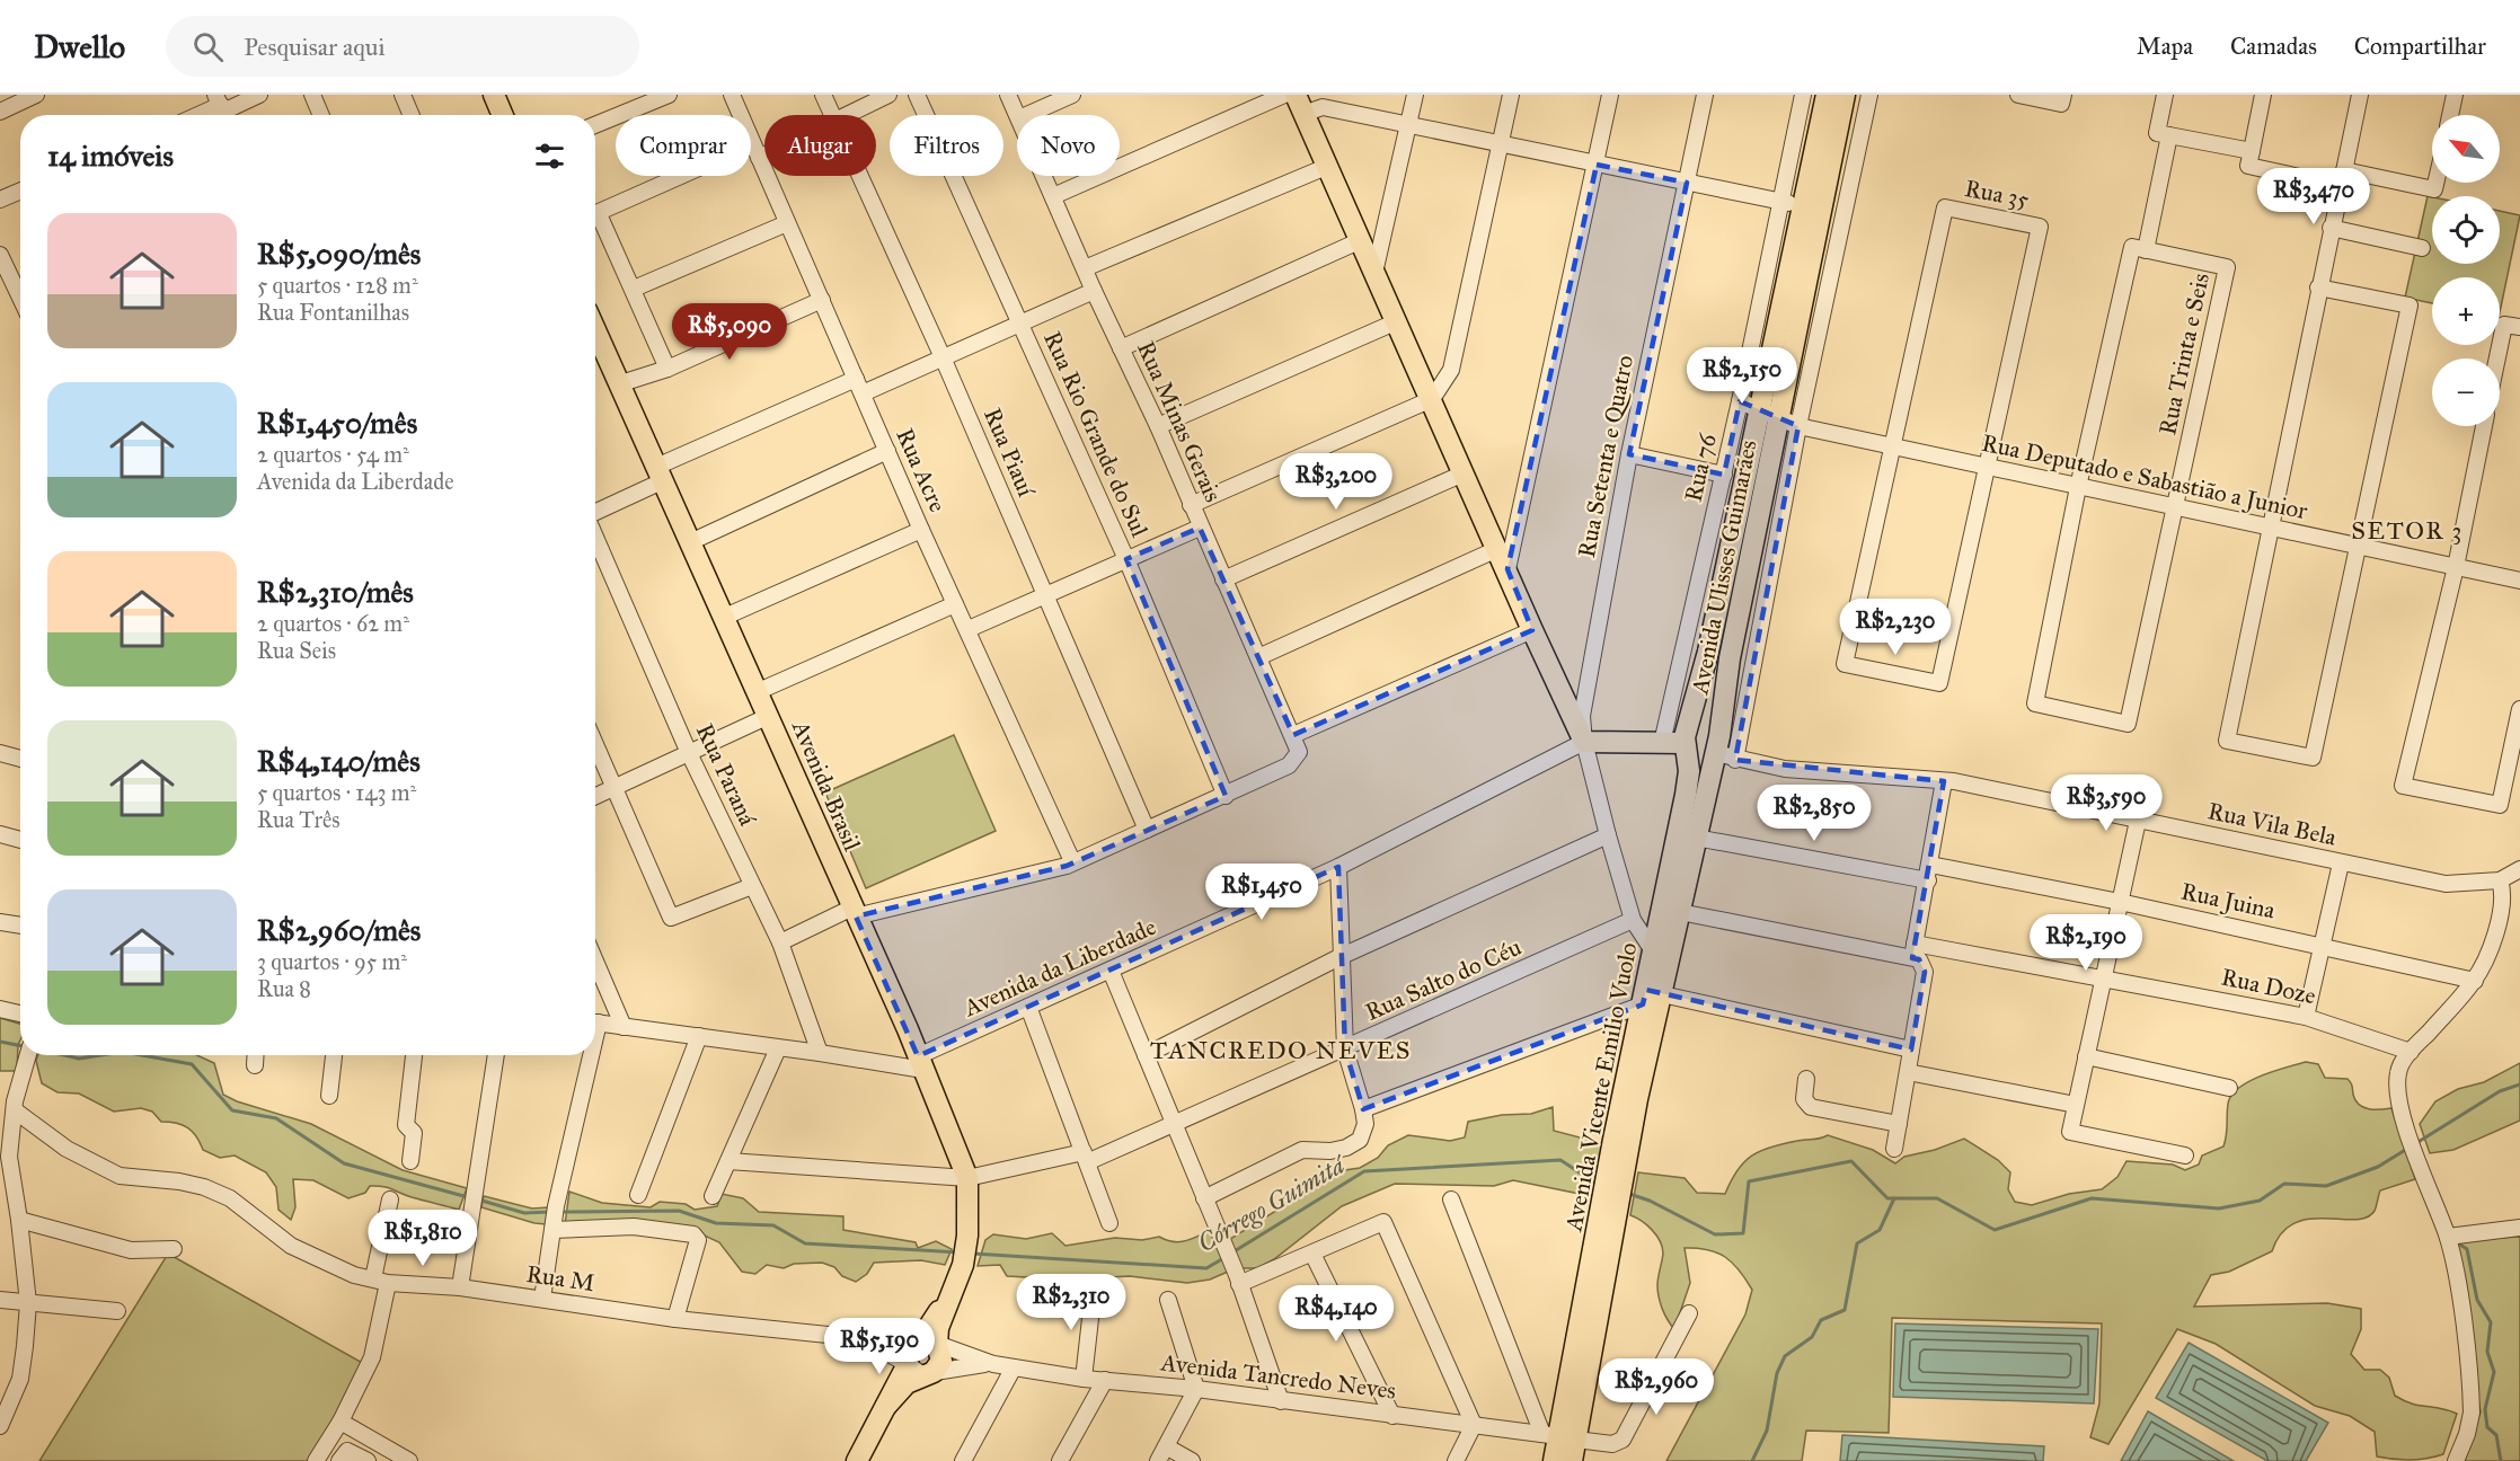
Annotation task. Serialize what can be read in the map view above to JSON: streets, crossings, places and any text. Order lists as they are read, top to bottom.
{
  "streets": {
    "main road": ["Avenida Ulisses Guimarães", "Avenida Brasil", "Avenida Vicente Emilio Vuolo"],
    "street": [
      "Rua 35",
      "Rua Trinta e Seis",
      "Rua Minas Gerais",
      "Rua Rio Grande do Sul",
      "Rua Piauí",
      "Rua Setenta e Quatro",
      "Rua 76",
      "Rua Acre",
      "Rua Deputado e Sabastião a Junior",
      "Rua Paraná",
      "Rua Vila Bela",
      "Rua Juina",
      "Avenida da Liberdade",
      "Rua Salto do Céu",
      "Rua Doze",
      "Rua M",
      "Avenida Tancredo Neves"
    ]
  },
  "crossings": [
    ["Rua 35", "Rua Deputado e Sabastião a Junior"],
    ["Rua Trinta e Seis", "Rua Deputado e Sabastião a Junior"],
    ["Rua Setenta e Quatro", "Avenida da Liberdade"],
    ["Rua Setenta e Quatro", "Rua Salto do Céu"],
    ["Rua Setenta e Quatro", "Avenida Vicente Emilio Vuolo"],
    ["Rua 76", "Rua Deputado e Sabastião a Junior"],
    ["Rua Deputado e Sabastião a Junior", "Avenida Ulisses Guimarães"],
    ["Avenida Ulisses Guimarães", "Avenida Vicente Emilio Vuolo"],
    ["Avenida Brasil", "Avenida da Liberdade"],
    ["Avenida Brasil", "Rua Salto do Céu"],
    ["Avenida Brasil", "Rua M"],
    ["Rua Vila Bela", "Avenida Vicente Emilio Vuolo"],
    ["Rua Doze", "Avenida Vicente Emilio Vuolo"],
    ["Avenida Vicente Emilio Vuolo", "Avenida Tancredo Neves"],
    ["Rua M", "Avenida Tancredo Neves"]
  ],
  "districts": ["SETOR 3", "TANCREDO NEVES"],
  "water": ["Córrego Guimitá"],
  "north": "top left",
  "page": {
    "header": "Dwello",
    "search": "Pesquisar aqui",
    "nav": ["Mapa", "Camadas", "Compartilhar"],
    "map_buttons": ["+", "−"],
    "chip": [
      "Comprar",
      "Alugar",
      "Filtros",
      "Novo"
    ],
    "heading": "14 imóveis",
    "price": [
      "R$3,470",
      "R$5,090",
      "R$2,150",
      "R$3,200",
      "R$2,230",
      "R$3,590",
      "R$2,850",
      "R$1,450",
      "R$2,190",
      "R$1,810",
      "R$2,310",
      "R$4,140",
      "R$5,190",
      "R$2,960"
    ],
    "list": [
      {
        "name": "R$5,090/mês",
        "note": "5 quartos · 128 m² · Rua Fontanilhas"
      },
      {
        "name": "R$1,450/mês",
        "note": "2 quartos · 54 m² · Avenida da Liberdade"
      },
      {
        "name": "R$2,310/mês",
        "note": "2 quartos · 62 m² · Rua Seis"
      },
      {
        "name": "R$4,140/mês",
        "note": "5 quartos · 143 m² · Rua Três"
      },
      {
        "name": "R$2,960/mês",
        "note": "3 quartos · 95 m² · Rua 8"
      }
    ]
  }
}
